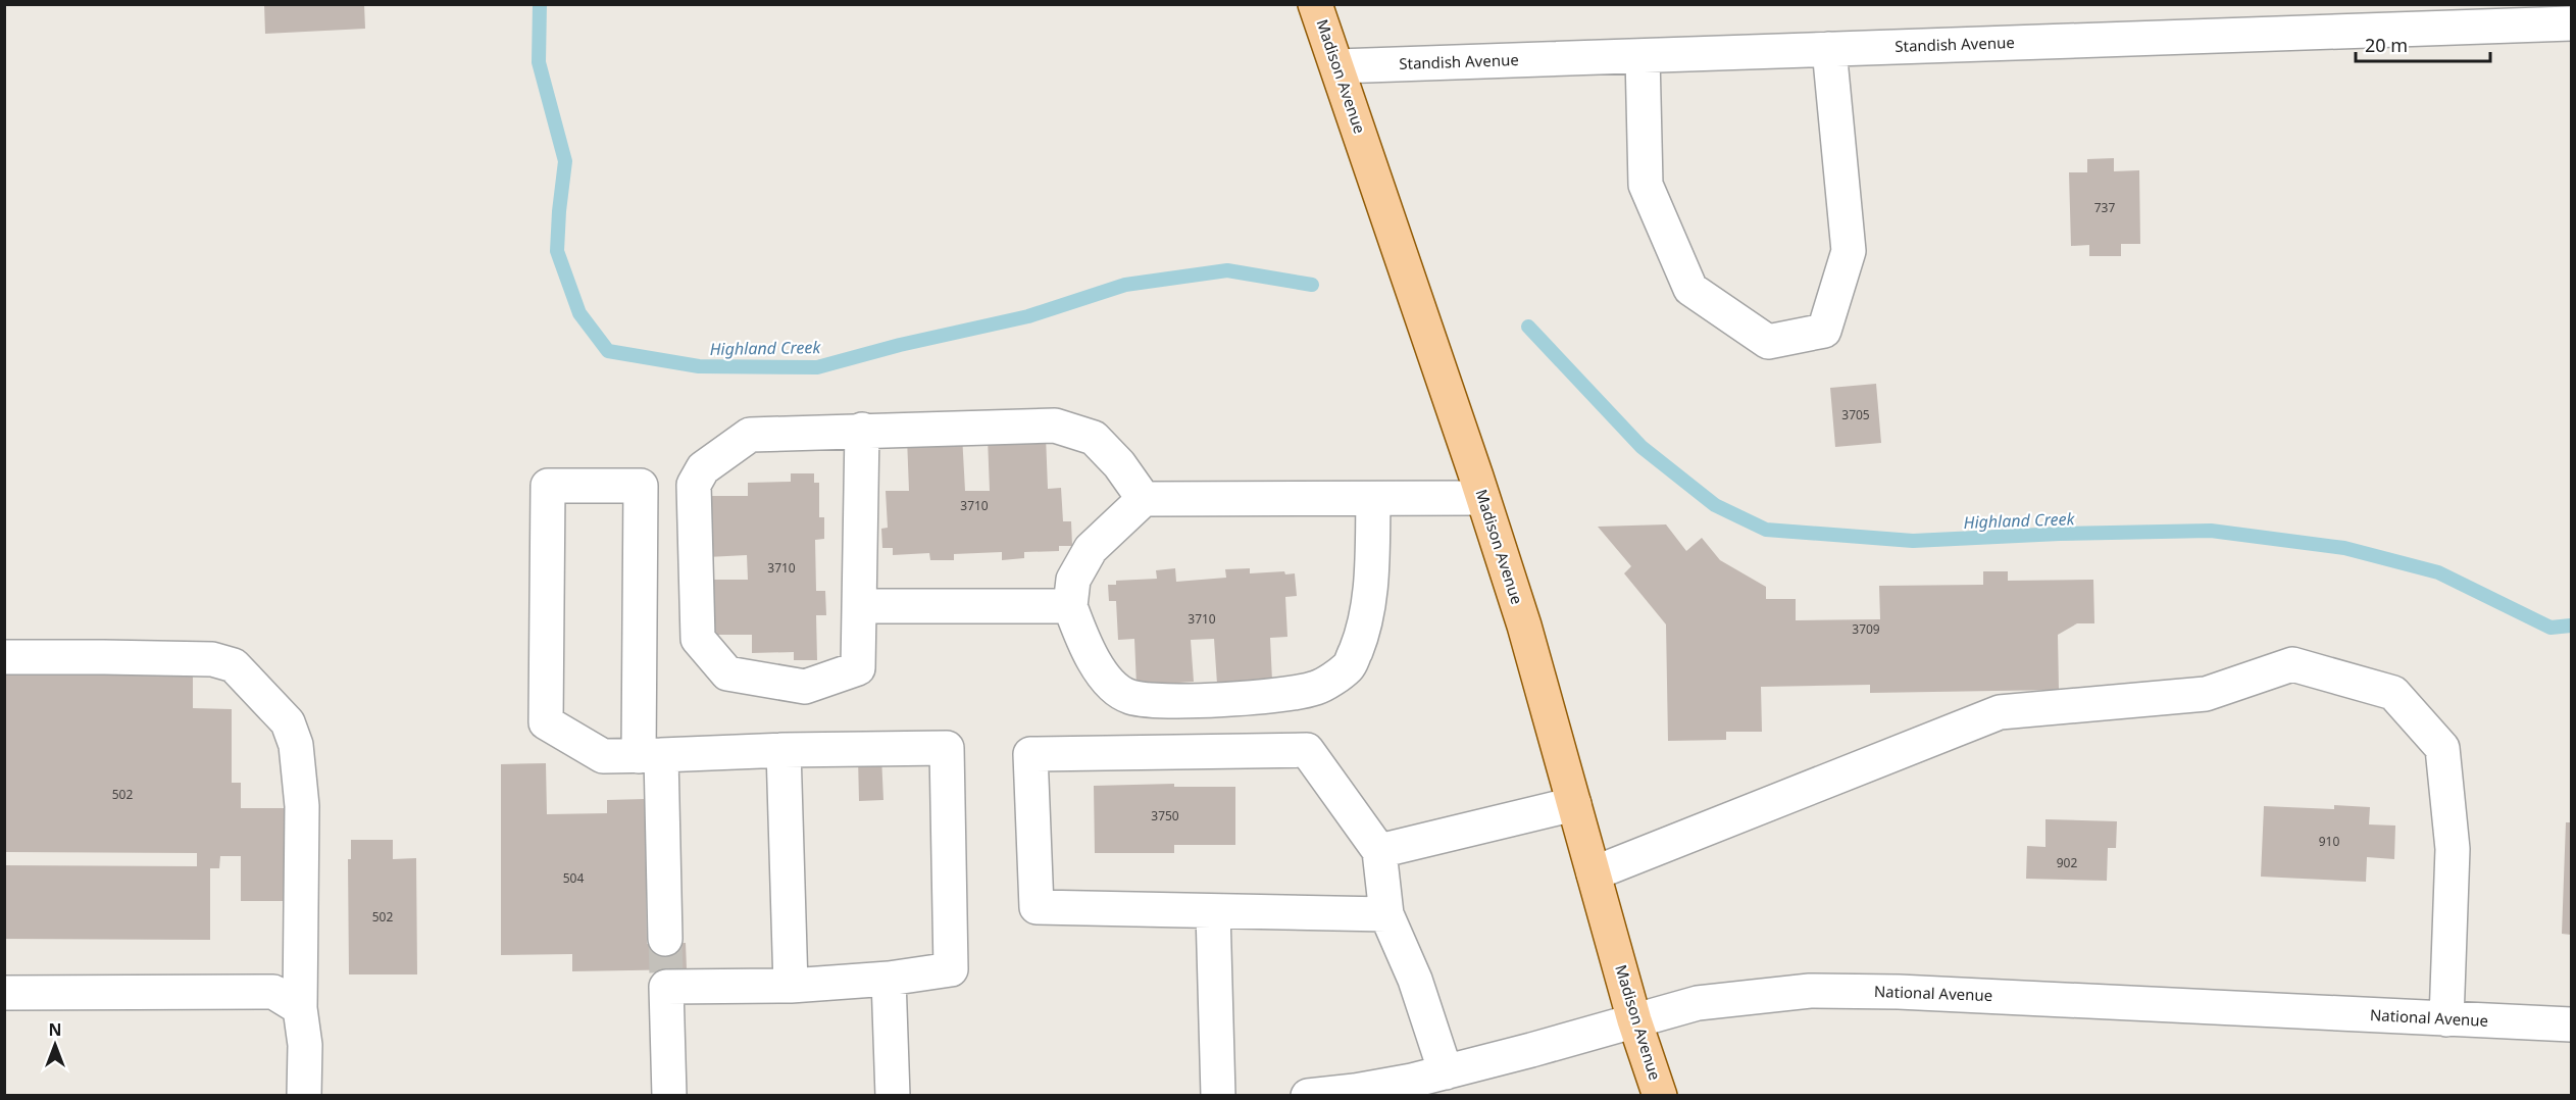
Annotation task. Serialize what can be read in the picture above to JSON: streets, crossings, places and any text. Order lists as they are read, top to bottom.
{
  "streets": {
    "main road": ["Madison Avenue"],
    "street": ["Standish Avenue", "National Avenue"]
  },
  "crossings": [
    ["Standish Avenue", "Madison Avenue"],
    ["Madison Avenue", "National Avenue"]
  ],
  "water": ["Highland Creek"],
  "house_numbers": [
    "737",
    "3705",
    "3710",
    "3710",
    "3710",
    "3709",
    "502",
    "3750",
    "910",
    "902",
    "504",
    "502"
  ],
  "scale_bar": "20 m",
  "north": "top"
}
